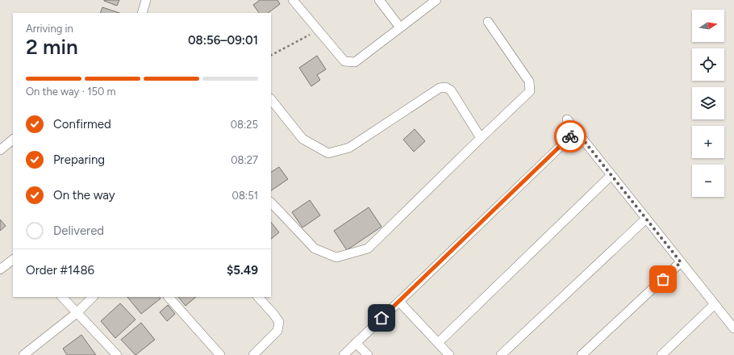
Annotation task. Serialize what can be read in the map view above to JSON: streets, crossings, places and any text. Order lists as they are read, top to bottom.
{
  "north": "right",
  "page": {
    "map_buttons": ["+", "−"],
    "heading": ["2 min", "Arriving in", "08:56–09:01"],
    "panel": ["Order #1486", "$5.49"],
    "bar": "On the way · 150 m",
    "list": [
      ["Confirmed", "08:25"],
      ["Preparing", "08:27"],
      ["On the way", "08:51"],
      "Delivered"
    ]
  }
}
